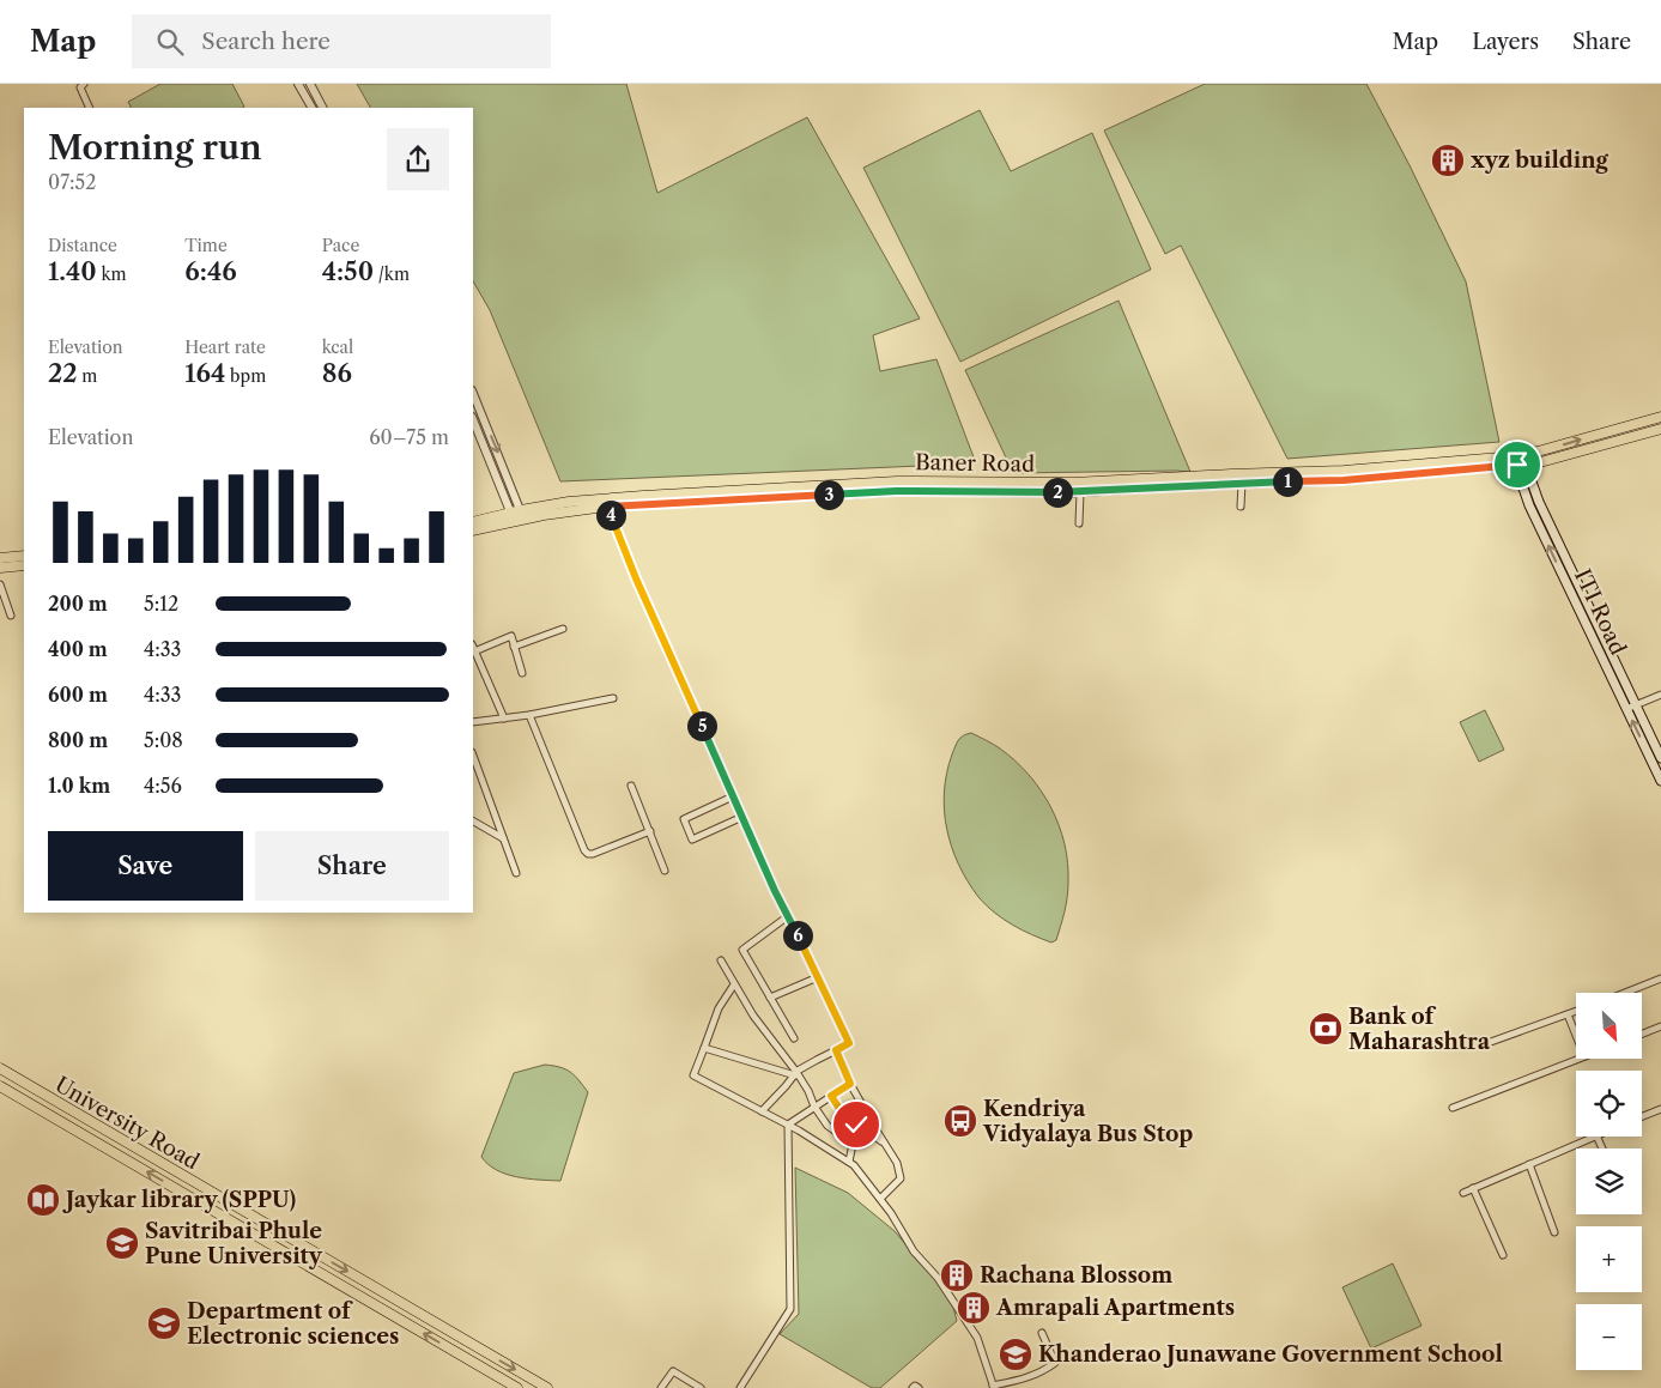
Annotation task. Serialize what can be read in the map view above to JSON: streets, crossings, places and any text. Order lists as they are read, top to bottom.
{
  "streets": {
    "main road": ["Baner Road", "ITI Road", "University Road"]
  },
  "crossings": [
    ["Baner Road", "ITI Road"]
  ],
  "places": {
    "building": ["xyz building", "Rachana Blossom", "Amrapali Apartments"],
    "bank": ["Bank of Maharashtra"],
    "bus stop": ["Kendriya Vidyalaya Bus Stop"],
    "library": ["Jaykar library (SPPU)"],
    "school or university": ["Savitribai Phule Pune University", "Department of Electronic sciences", "Khanderao Junawane Government School"]
  },
  "north": "bottom right",
  "page": {
    "header": "Map",
    "search": "Search here",
    "nav": ["Map", "Layers", "Share"],
    "heading": ["Morning run", "07:52"],
    "stats": [
      ["Distance", "1.40 km"],
      ["Time", "6:46"],
      ["Pace", "4:50 /km"],
      ["Elevation", "22 m"],
      ["Heart rate", "164 bpm"],
      ["kcal", "86"]
    ],
    "chart": ["Elevation", "60–75 m"],
    "pins": [
      "1",
      "2",
      "3",
      "4",
      "5",
      "6"
    ],
    "list": [
      {
        "name": "200 m",
        "note": "5:12"
      },
      {
        "name": "400 m",
        "note": "4:33"
      },
      {
        "name": "600 m",
        "note": "4:33"
      },
      {
        "name": "800 m",
        "note": "5:08"
      },
      {
        "name": "1.0 km",
        "note": "4:56"
      }
    ],
    "buttons": ["Save", "Share"],
    "map_buttons": ["+", "−"]
  }
}
